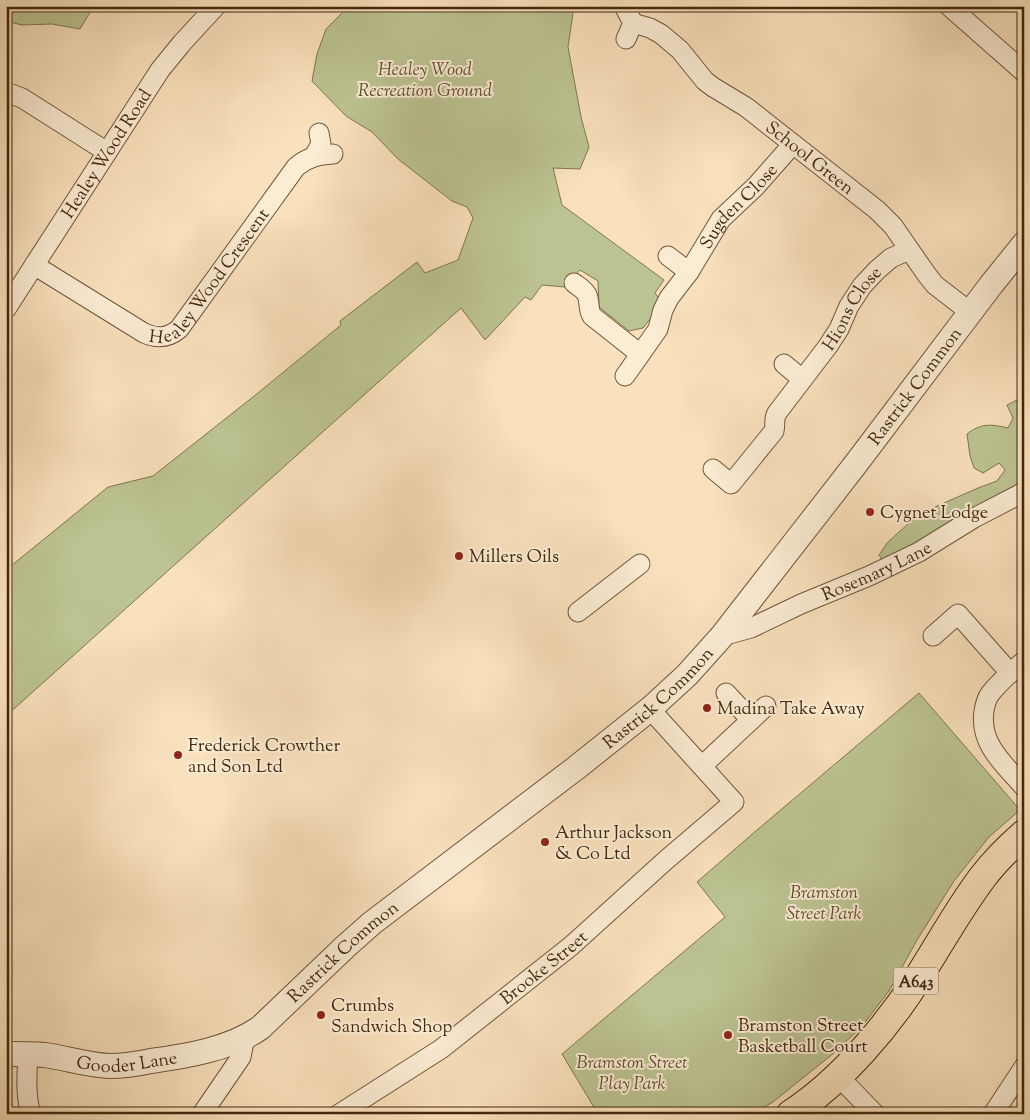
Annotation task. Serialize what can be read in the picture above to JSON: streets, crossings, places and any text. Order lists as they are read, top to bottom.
{
  "streets": {
    "main road": ["A643"],
    "street": [
      "Healey Wood Road",
      "School Green",
      "Sugden Close",
      "Healey Wood Crescent",
      "Hions Close",
      "Rastrick Common",
      "Rosemary Lane",
      "Brooke Street",
      "Gooder Lane"
    ]
  },
  "crossings": [
    ["Healey Wood Road", "Healey Wood Crescent"],
    ["School Green", "Sugden Close"],
    ["School Green", "Hions Close"],
    ["School Green", "Rastrick Common"],
    ["Rastrick Common", "Rosemary Lane"],
    ["Rastrick Common", "Gooder Lane"]
  ],
  "parks": ["Healey Wood Recreation Ground", "Bramston Street Park", "Bramston Street Play Park"],
  "places": [
    "Cygnet Lodge",
    "Millers Oils",
    "Madina Take Away",
    "Frederick Crowther and Son Ltd",
    "Arthur Jackson & Co Ltd",
    "Crumbs Sandwich Shop",
    "Bramston Street Basketball Court"
  ]
}
